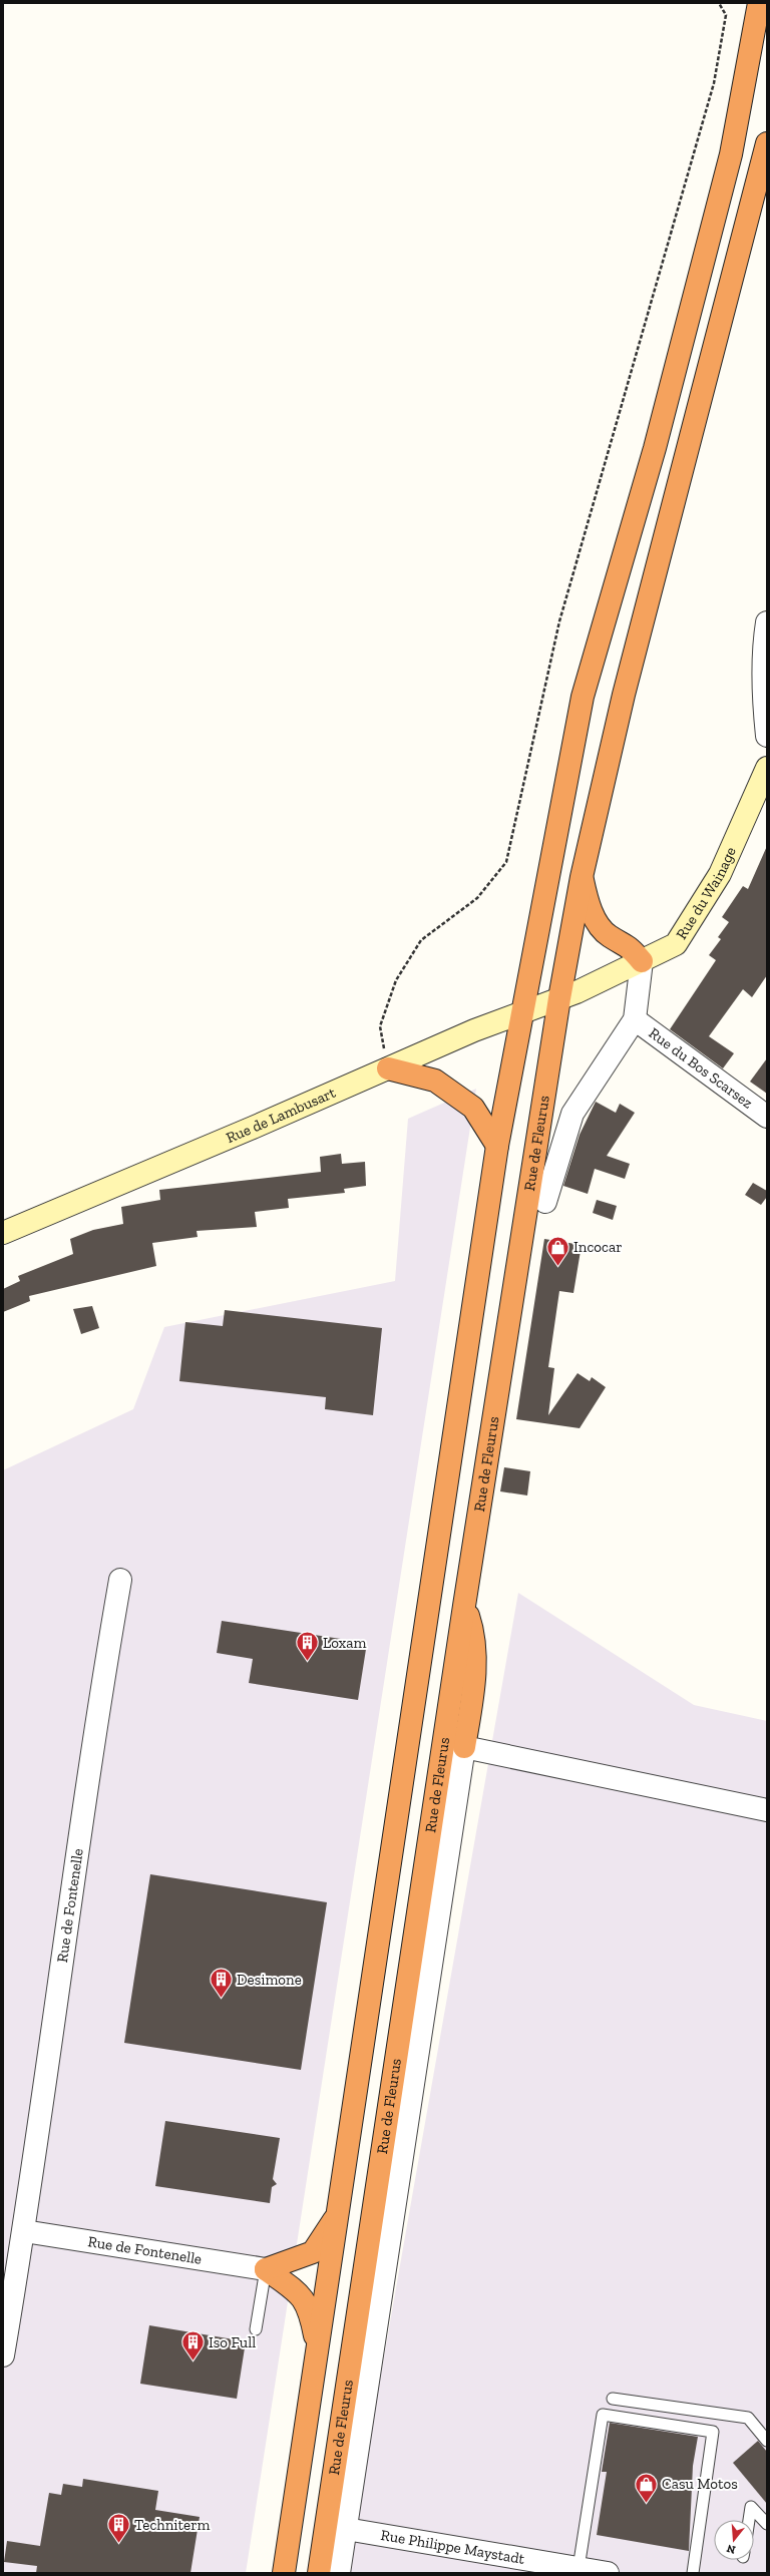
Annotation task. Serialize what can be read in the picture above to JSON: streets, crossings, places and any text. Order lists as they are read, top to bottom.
{
  "streets": {
    "highway": ["Rue de Fleurus"],
    "main road": ["Rue du Wainage", "Rue de Lambusart"],
    "street": ["Rue du Bos Scarsez", "Rue de Fontenelle", "Rue Philippe Maystadt"]
  },
  "crossings": [
    ["Rue du Wainage", "Rue de Lambusart"],
    ["Rue du Wainage", "Rue de Fleurus"],
    ["Rue du Bos Scarsez", "Rue de Fleurus"],
    ["Rue de Lambusart", "Rue de Fleurus"]
  ],
  "places": {
    "shop": ["Incocar", "Casu Motos"],
    "building": [
      "Loxam",
      "Desimone",
      "Iso Full",
      "Techniterm"
    ]
  },
  "north": "bottom"
}
